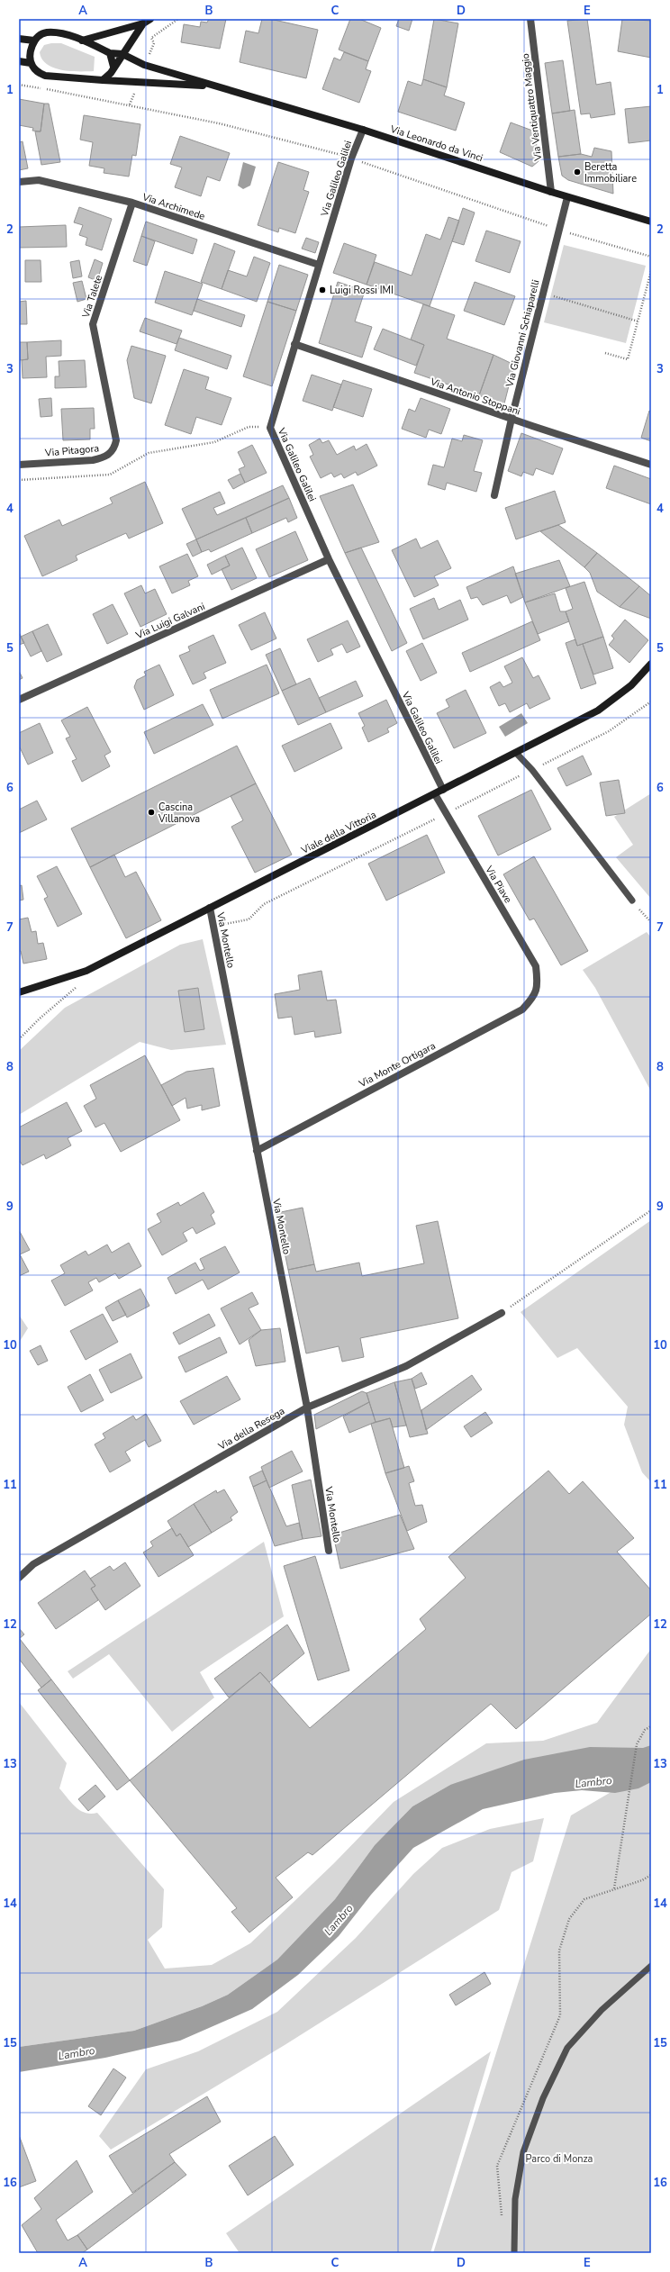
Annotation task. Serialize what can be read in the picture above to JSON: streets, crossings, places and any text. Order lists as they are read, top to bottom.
{
  "streets": {
    "street": [
      "Via Ventiquattro Maggio",
      "Via Leonardo da Vinci",
      "Via Galileo Galilei",
      "Via Archimede",
      "Via Talete",
      "Via Giovanni Schiaparelli",
      "Via Antonio Stoppani",
      "Via Pitagora",
      "Via Luigi Galvani",
      "Viale della Vittoria",
      "Via Piave",
      "Via Montello",
      "Via Monte Ortigara",
      "Via della Resega"
    ]
  },
  "crossings": [
    ["Via Ventiquattro Maggio", "Via Leonardo da Vinci"],
    ["Via Leonardo da Vinci", "Via Galileo Galilei"],
    ["Via Leonardo da Vinci", "Via Giovanni Schiaparelli"],
    ["Via Galileo Galilei", "Via Archimede"],
    ["Via Galileo Galilei", "Via Antonio Stoppani"],
    ["Via Galileo Galilei", "Via Luigi Galvani"],
    ["Via Galileo Galilei", "Viale della Vittoria"],
    ["Via Archimede", "Via Talete"],
    ["Via Talete", "Via Pitagora"],
    ["Via Giovanni Schiaparelli", "Via Antonio Stoppani"],
    ["Viale della Vittoria", "Via Piave"],
    ["Viale della Vittoria", "Via Montello"],
    ["Via Piave", "Via Monte Ortigara"],
    ["Via Montello", "Via Monte Ortigara"],
    ["Via Montello", "Via della Resega"]
  ],
  "water": ["Lambro"],
  "parks": ["Parco di Monza"],
  "places": ["Beretta Immobiliare", "Luigi Rossi IMI", "Cascina Villanova"],
  "grid": {
    "columns": [
      "A",
      "B",
      "C",
      "D",
      "E"
    ],
    "rows": [
      "1",
      "2",
      "3",
      "4",
      "5",
      "6",
      "7",
      "8",
      "9",
      "10",
      "11",
      "12",
      "13",
      "14",
      "15",
      "16"
    ]
  }
}
